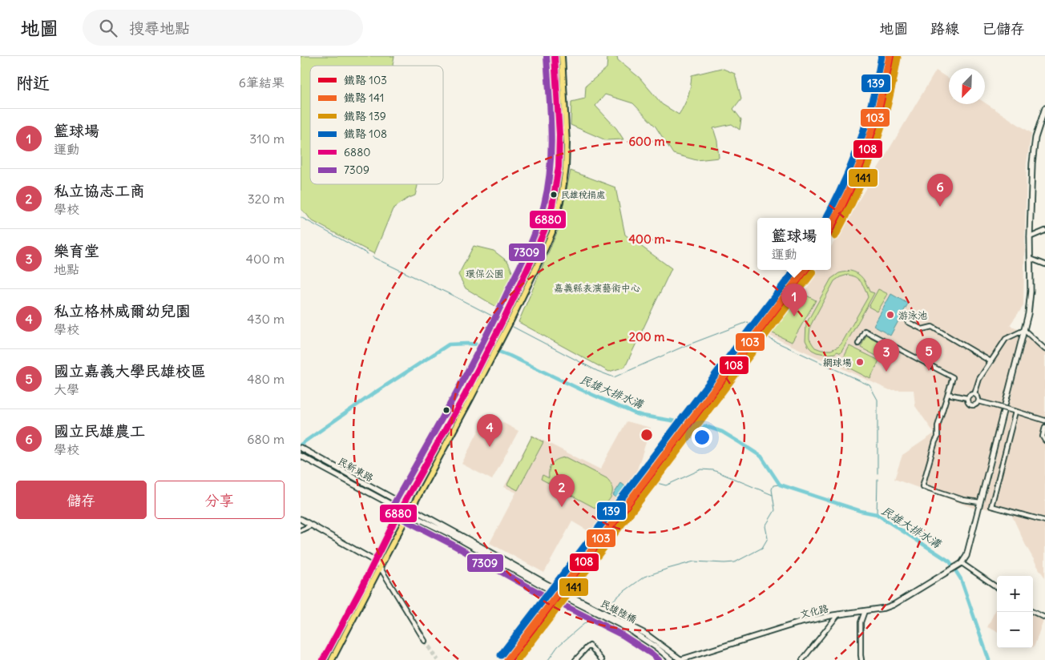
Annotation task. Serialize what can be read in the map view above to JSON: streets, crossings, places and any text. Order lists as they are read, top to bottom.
{
  "streets": {
    "street": ["民新東路", "民雄陸橋", "文化路"]
  },
  "crossings": [
    ["民新東路", "民雄陸橋"]
  ],
  "water": ["民雄大排水溝"],
  "parks": ["環保公園", "嘉義縣表演藝術中心"],
  "places": ["民雄稅捐處", "游泳池", "網球場"],
  "lines": [
    "rail line 108",
    "rail line 103",
    "rail line 139",
    "transit line 6880",
    "transit line 7309",
    "rail line 141"
  ],
  "legend": [
    "鐵路 103",
    "鐵路 141",
    "鐵路 139",
    "鐵路 108",
    "6880",
    "7309"
  ],
  "north": "bottom left",
  "page": {
    "header": "地圖",
    "search": "搜尋地點",
    "nav": ["地圖", "路線", "已儲存"],
    "heading": ["附近", "6筆結果"],
    "list": [
      {
        "mark": "1",
        "name": "籃球場",
        "note": "運動",
        "value": "310 m"
      },
      {
        "mark": "2",
        "name": "私立協志工商",
        "note": "學校",
        "value": "320 m"
      },
      {
        "mark": "3",
        "name": "樂育堂",
        "note": "地點",
        "value": "400 m"
      },
      {
        "mark": "4",
        "name": "私立格林威爾幼兒園",
        "note": "學校",
        "value": "430 m"
      },
      {
        "mark": "5",
        "name": "國立嘉義大學民雄校區",
        "note": "大學",
        "value": "480 m"
      },
      {
        "mark": "6",
        "name": "國立民雄農工",
        "note": "學校",
        "value": "680 m"
      }
    ],
    "pins": [
      "6",
      "1",
      "5",
      "3",
      "4",
      "2"
    ],
    "popup": ["籃球場", "運動"],
    "buttons": ["儲存", "分享"],
    "map_buttons": ["+", "−"]
  },
  "rings": ["600 m", "400 m", "200 m"]
}
